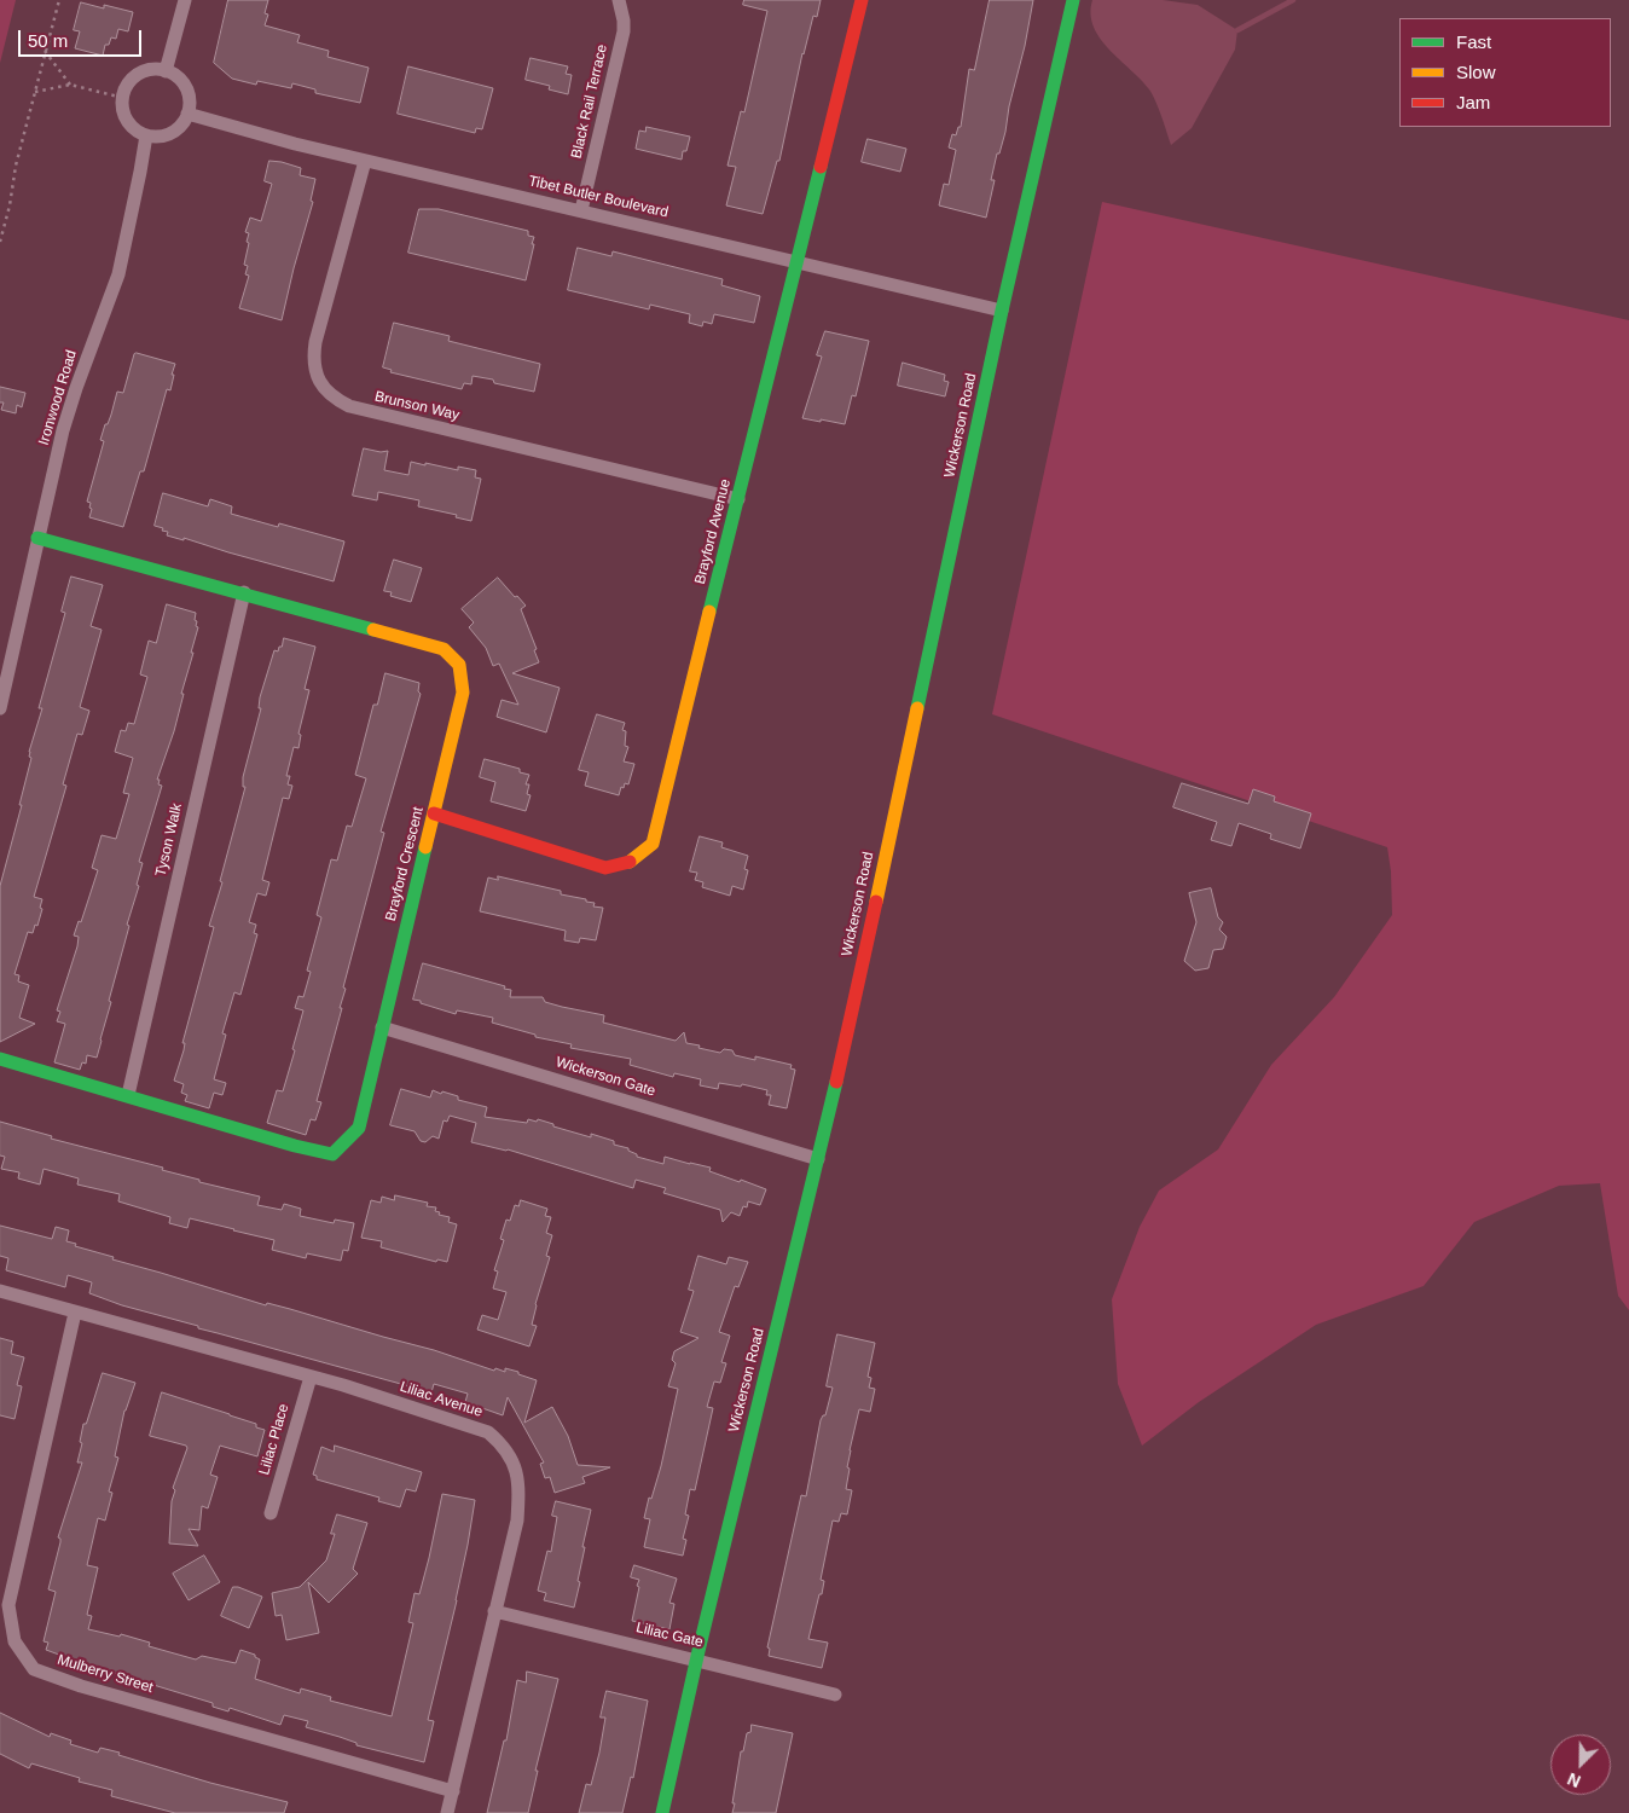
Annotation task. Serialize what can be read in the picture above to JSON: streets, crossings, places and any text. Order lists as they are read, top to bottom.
{
  "streets": {
    "street": [
      "Black Rail Terrace",
      "Tibet Butler Boulevard",
      "Ironwood Road",
      "Brunson Way",
      "Wickerson Road",
      "Brayford Avenue",
      "Tyson Walk",
      "Brayford Crescent",
      "Wickerson Gate",
      "Liliac Avenue",
      "Liliac Place",
      "Liliac Gate",
      "Mulberry Street"
    ]
  },
  "crossings": [
    ["Black Rail Terrace", "Tibet Butler Boulevard"],
    ["Tibet Butler Boulevard", "Ironwood Road"],
    ["Tibet Butler Boulevard", "Brunson Way"],
    ["Tibet Butler Boulevard", "Wickerson Road"],
    ["Tibet Butler Boulevard", "Brayford Avenue"],
    ["Ironwood Road", "Brayford Crescent"],
    ["Brunson Way", "Brayford Avenue"],
    ["Wickerson Road", "Wickerson Gate"],
    ["Wickerson Road", "Liliac Gate"],
    ["Brayford Avenue", "Brayford Crescent"],
    ["Tyson Walk", "Brayford Crescent"],
    ["Brayford Crescent", "Wickerson Gate"],
    ["Liliac Avenue", "Liliac Place"],
    ["Liliac Avenue", "Liliac Gate"],
    ["Liliac Avenue", "Mulberry Street"]
  ],
  "legend": ["Fast", "Slow", "Jam"],
  "scale_bar": "50 m",
  "north": "bottom left"
}
